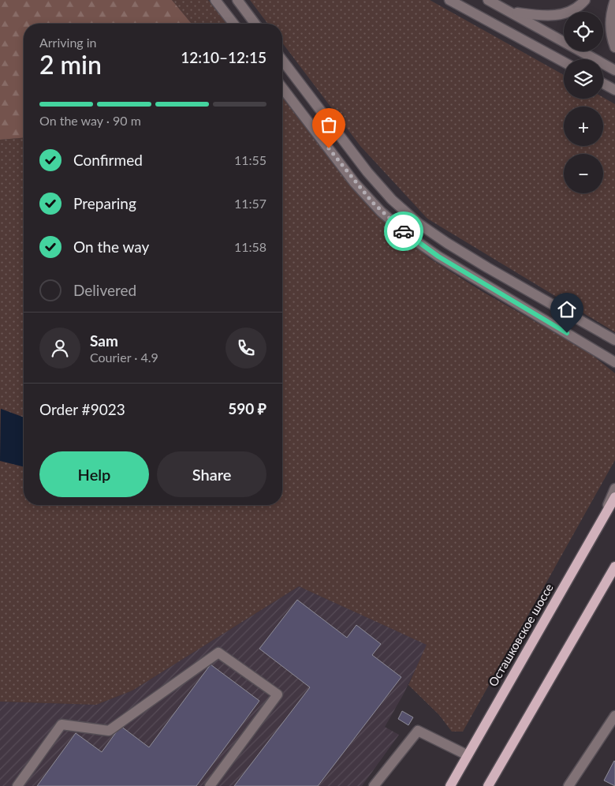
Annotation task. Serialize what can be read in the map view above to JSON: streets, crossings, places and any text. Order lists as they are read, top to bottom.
{
  "streets": {
    "main road": ["Осташковское шоссе"]
  },
  "page": {
    "map_buttons": ["+", "−"],
    "heading": ["2 min", "Arriving in", "12:10–12:15"],
    "panel": [
      "Sam",
      "Courier · 4.9",
      "Order #9023",
      "590 ₽"
    ],
    "bar": "On the way · 90 m",
    "list": [
      ["Confirmed", "11:55"],
      ["Preparing", "11:57"],
      ["On the way", "11:58"],
      "Delivered"
    ],
    "buttons": ["Help", "Share"]
  }
}
